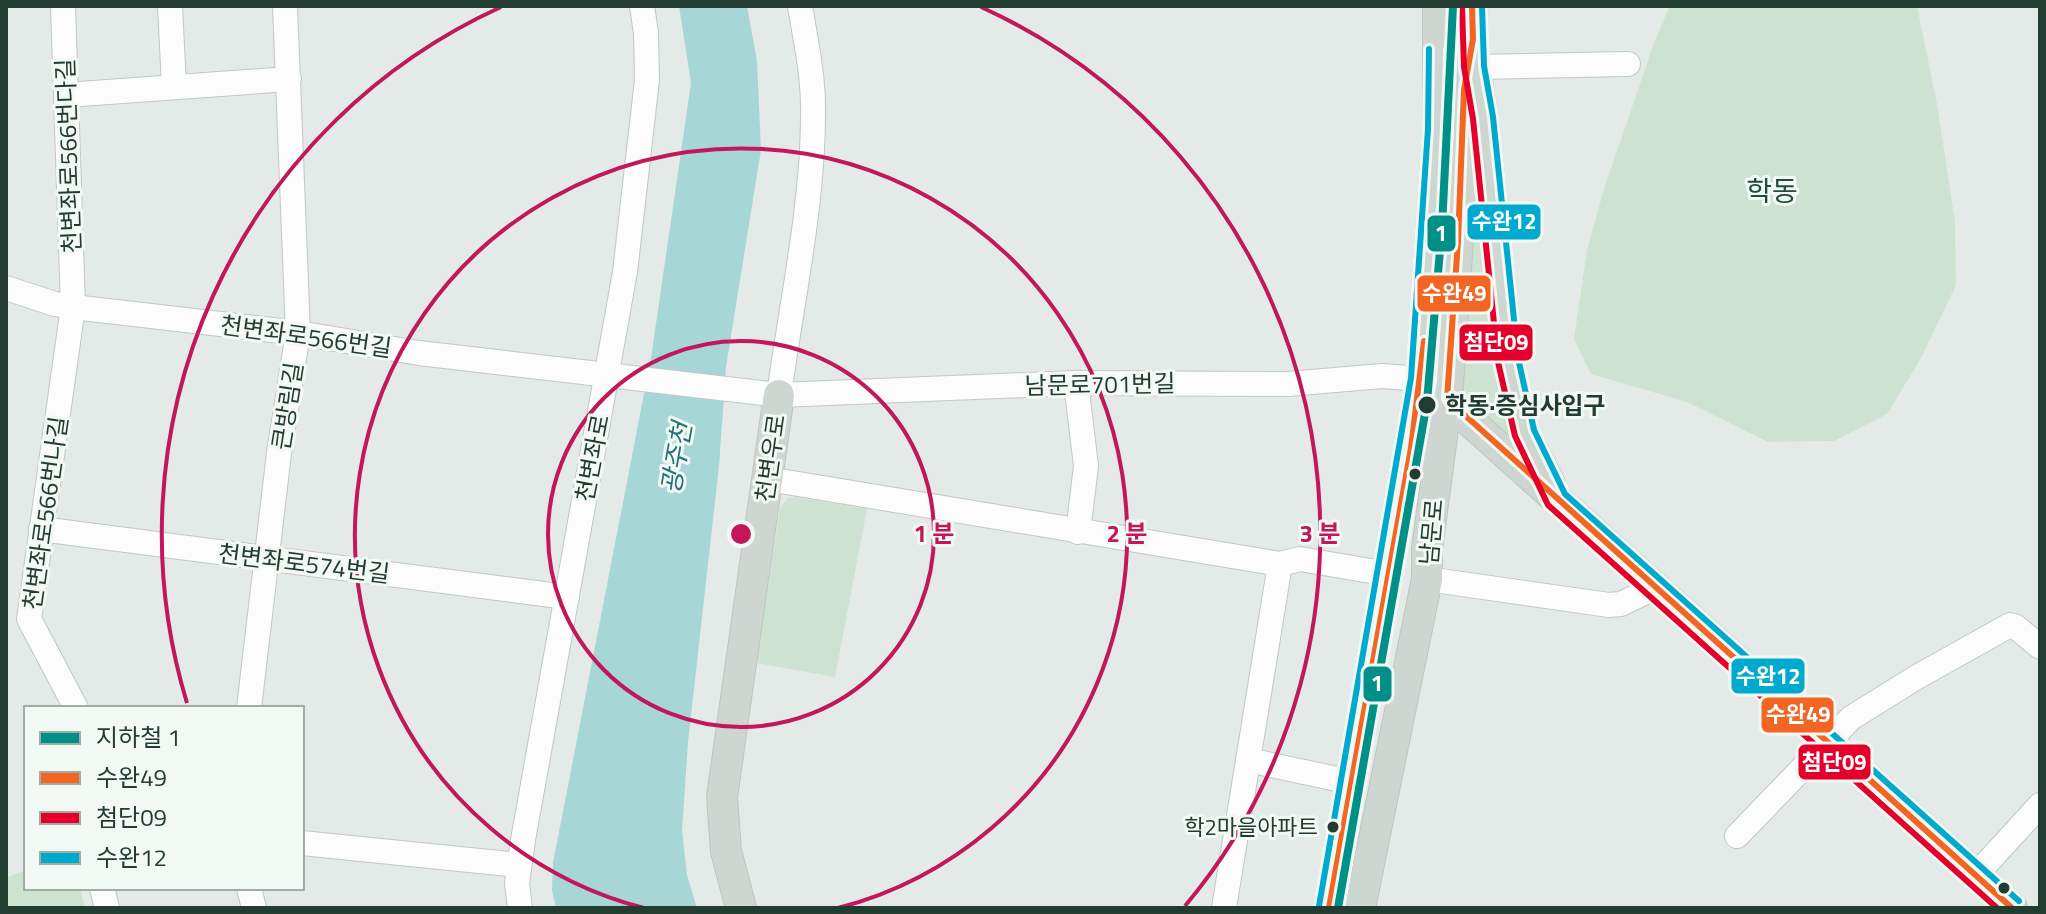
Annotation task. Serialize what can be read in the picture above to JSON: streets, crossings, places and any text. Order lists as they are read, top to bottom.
{
  "streets": {
    "main road": ["천변우로", "남문로"],
    "street": [
      "천변좌로566번다길",
      "천변좌로566번길",
      "남문로701번길",
      "큰방림길",
      "천변좌로",
      "천변좌로566번나길",
      "천변좌로574번길"
    ]
  },
  "crossings": [
    ["천변좌로566번다길", "천변좌로566번길"],
    ["천변좌로566번다길", "천변좌로566번나길"],
    ["천변좌로566번길", "남문로701번길"],
    ["천변좌로566번길", "큰방림길"],
    ["천변좌로566번길", "천변좌로"],
    ["천변좌로566번길", "천변우로"],
    ["천변좌로566번길", "천변좌로566번나길"],
    ["남문로701번길", "천변우로"],
    ["남문로701번길", "남문로"],
    ["큰방림길", "천변좌로574번길"],
    ["천변좌로", "천변좌로574번길"],
    ["천변좌로566번나길", "천변좌로574번길"]
  ],
  "districts": ["학동"],
  "water": ["광주천"],
  "places": ["학동·증심사입구", "학2마을아파트"],
  "lines": [
    "metro line 1",
    "transit line 수완49",
    "transit line 첨단09",
    "transit line 수완12"
  ],
  "legend": [
    "지하철 1",
    "수완49",
    "첨단09",
    "수완12"
  ],
  "rings": ["1 분", "2 분", "3 분"]
}
